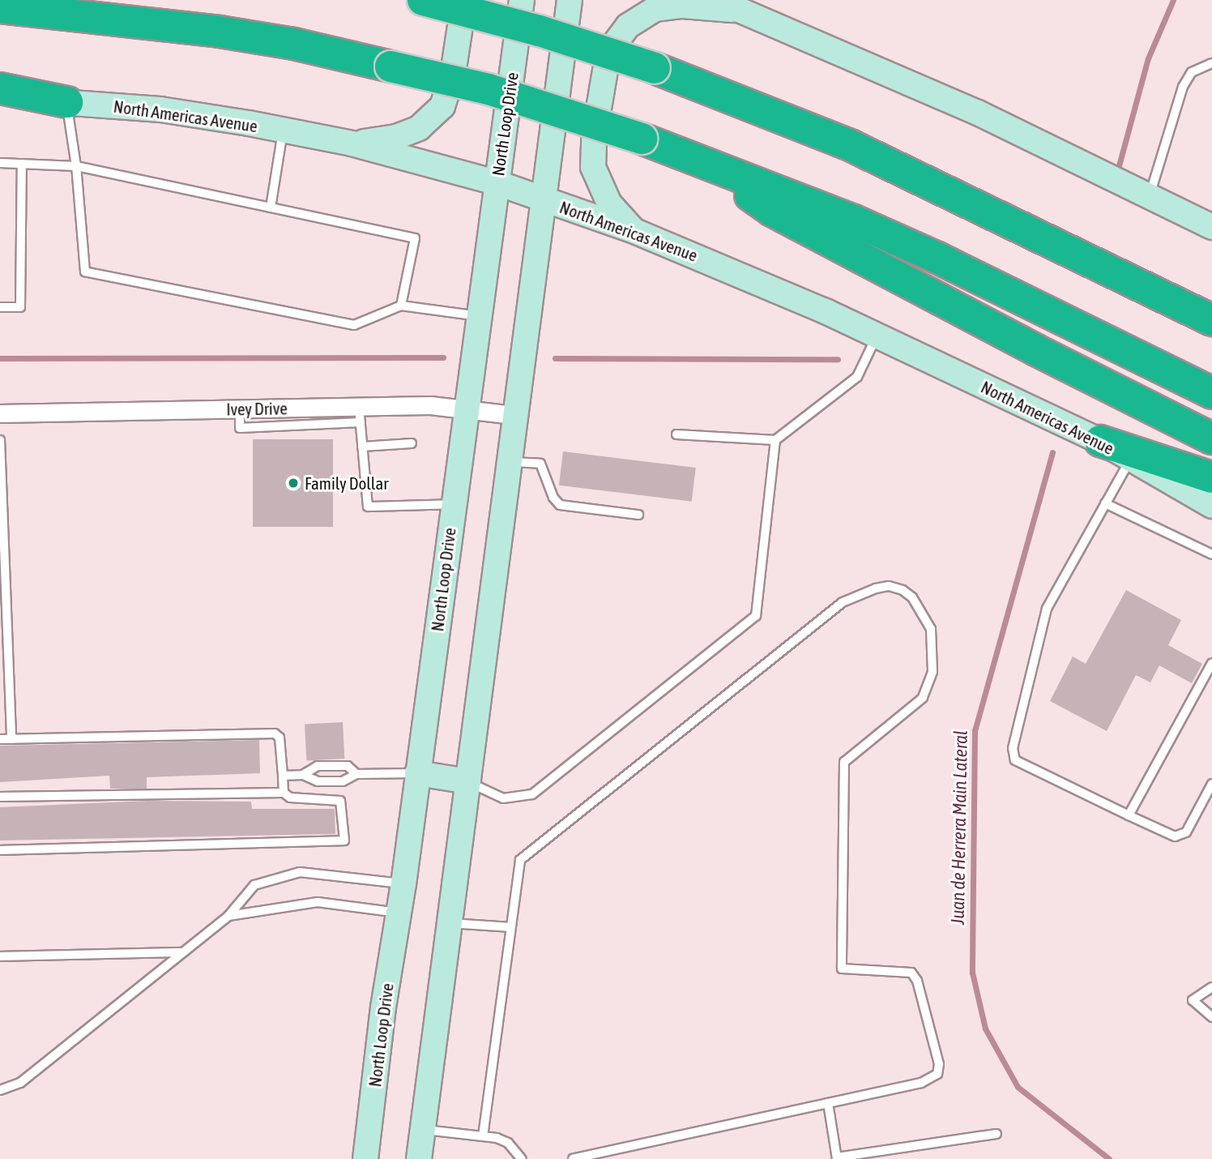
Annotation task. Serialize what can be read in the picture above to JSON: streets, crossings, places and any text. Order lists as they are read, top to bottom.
{
  "streets": {
    "main road": ["North Americas Avenue", "North Loop Drive"],
    "street": ["Ivey Drive"]
  },
  "crossings": [
    ["North Americas Avenue", "North Loop Drive"],
    ["North Loop Drive", "Ivey Drive"]
  ],
  "water": ["Juan de Herrera Main Lateral"],
  "places": ["Family Dollar"]
}
